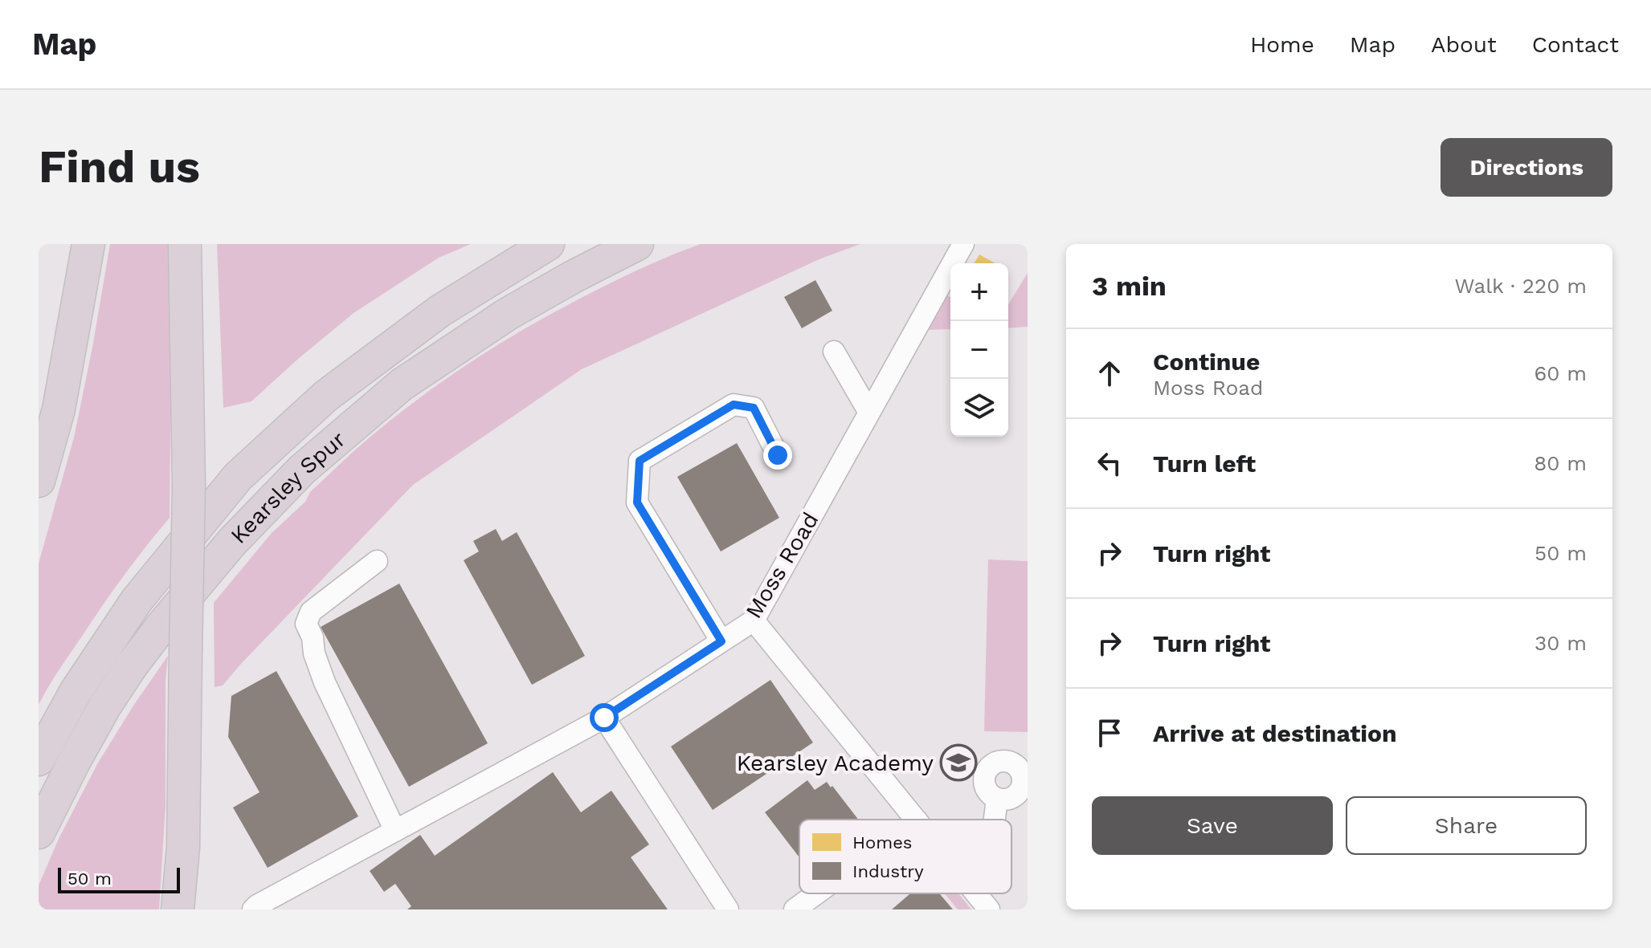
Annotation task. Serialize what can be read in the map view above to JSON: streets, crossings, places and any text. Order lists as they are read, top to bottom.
{
  "streets": {
    "highway": ["Kearsley Spur"],
    "street": ["Moss Road"]
  },
  "places": {
    "school or university": ["Kearsley Academy"]
  },
  "legend": ["Homes", "Industry"],
  "scale_bar": "50 m",
  "page": {
    "header": "Map",
    "nav": [
      "Home",
      "Map",
      "About",
      "Contact"
    ],
    "buttons": [
      "Directions",
      ["Save", "Share"]
    ],
    "title": "Find us",
    "heading": ["3 min", "Walk · 220 m"],
    "map_buttons": ["+", "−"],
    "list": [
      ["Continue", "Moss Road", "60 m"],
      ["Turn left", "80 m"],
      ["Turn right", "50 m"],
      ["Turn right", "30 m"],
      "Arrive at destination"
    ],
    "scale": "50 m"
  }
}
